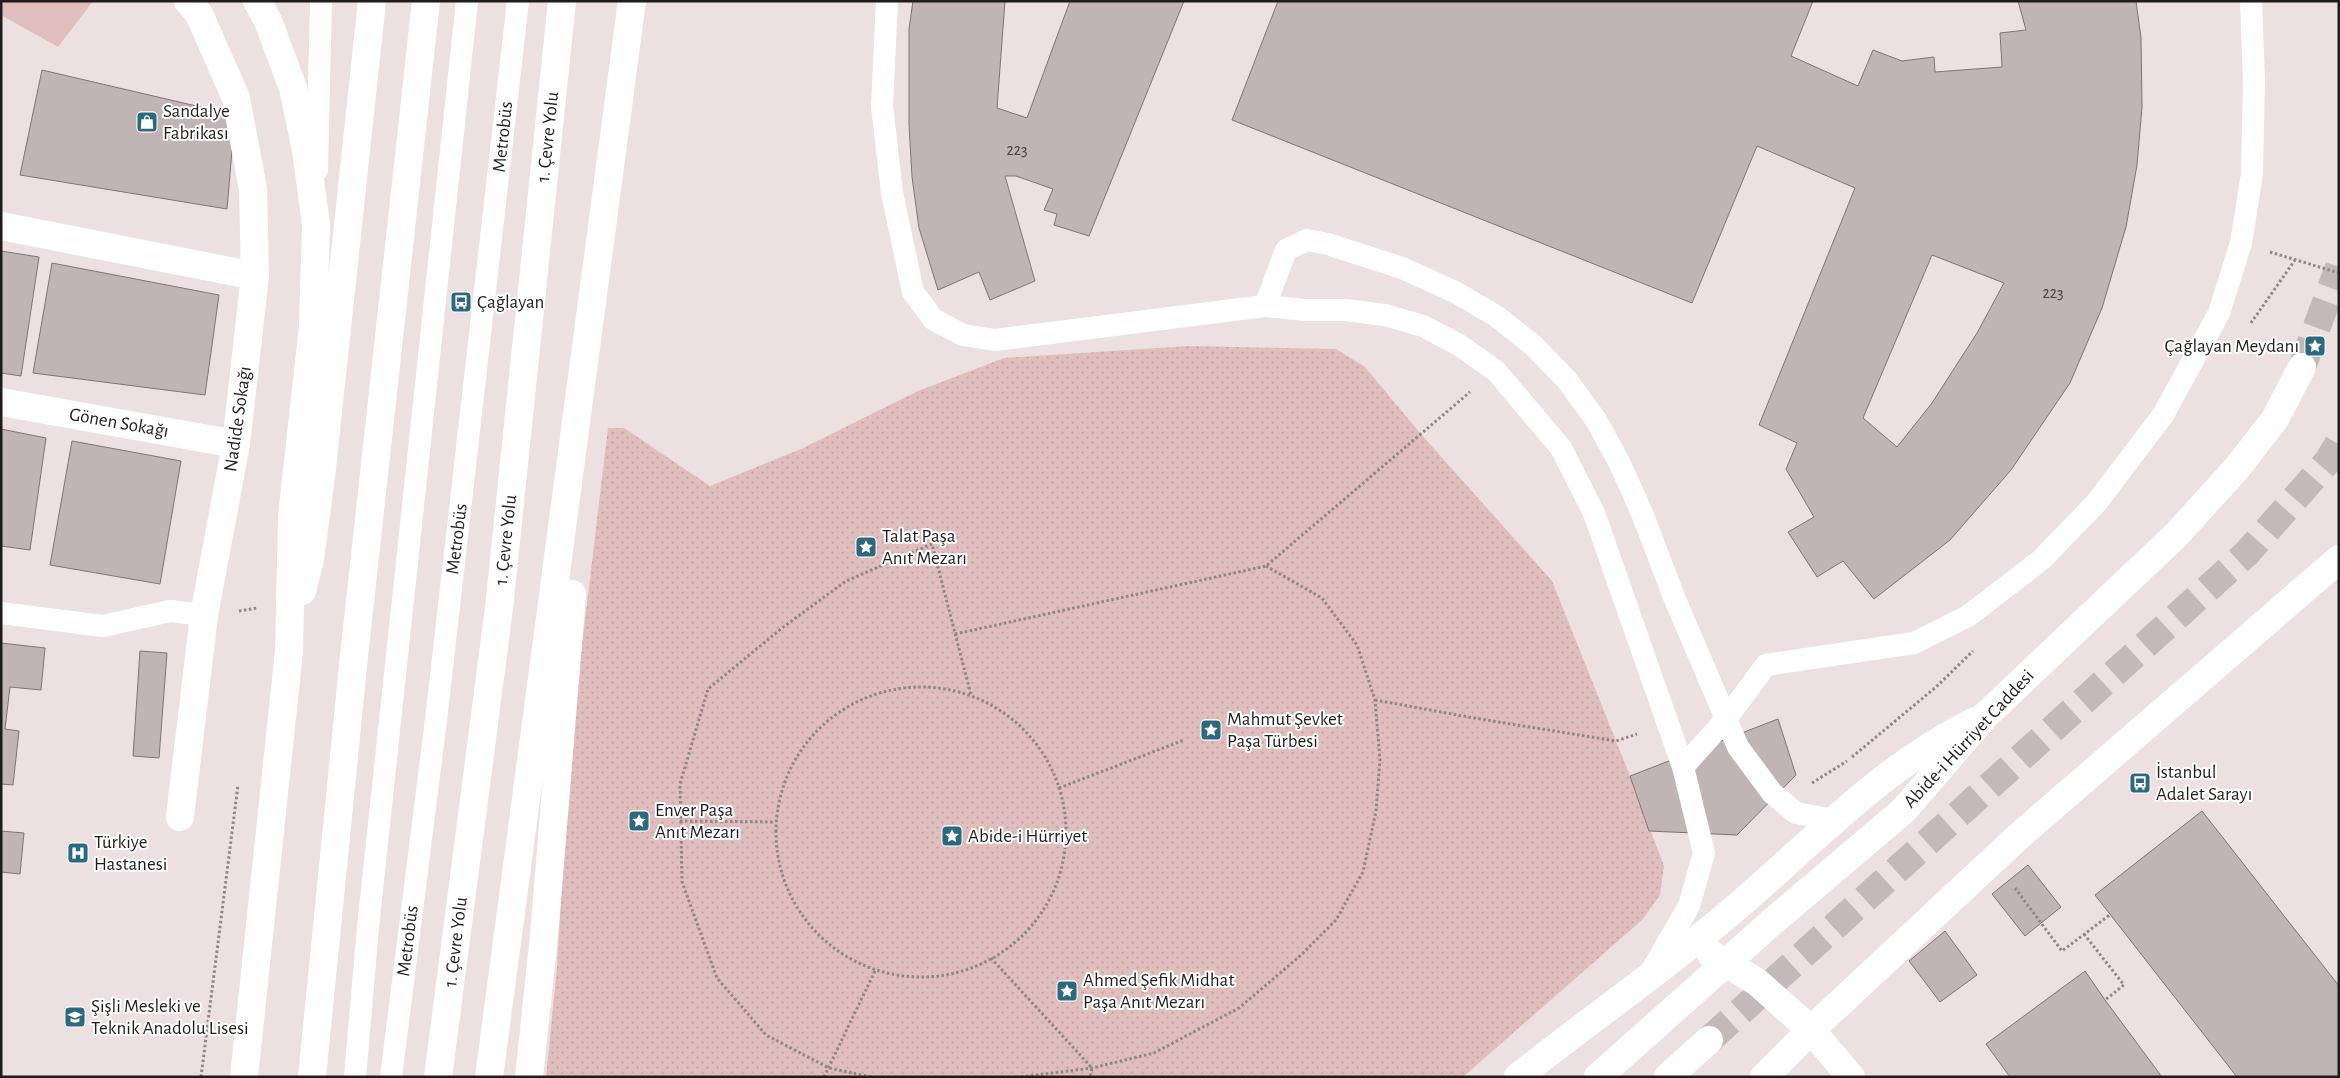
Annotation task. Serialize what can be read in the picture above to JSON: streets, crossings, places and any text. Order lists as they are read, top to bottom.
{
  "streets": {
    "main road": [
      "1. Çevre Yolu",
      "Nadide Sokağı",
      "Gönen Sokağı",
      "Abide-i Hürriyet Caddesi"
    ],
    "lane": ["Metrobüs"]
  },
  "crossings": [
    ["Nadide Sokağı", "Gönen Sokağı"]
  ],
  "places": {
    "shop": ["Sandalye Fabrikası"],
    "bus stop": ["Çağlayan", "İstanbul Adalet Sarayı"],
    "place": [
      "Çağlayan Meydanı",
      "Talat Paşa Anıt Mezarı",
      "Mahmut Şevket Paşa Türbesi",
      "Enver Paşa Anıt Mezarı",
      "Abide-i Hürriyet",
      "Ahmed Şefik Midhat Paşa Anıt Mezarı"
    ],
    "hospital": ["Türkiye Hastanesi"],
    "school or university": ["Şişli Mesleki ve Teknik Anadolu Lisesi"]
  },
  "house_numbers": ["223", "223"]
}
